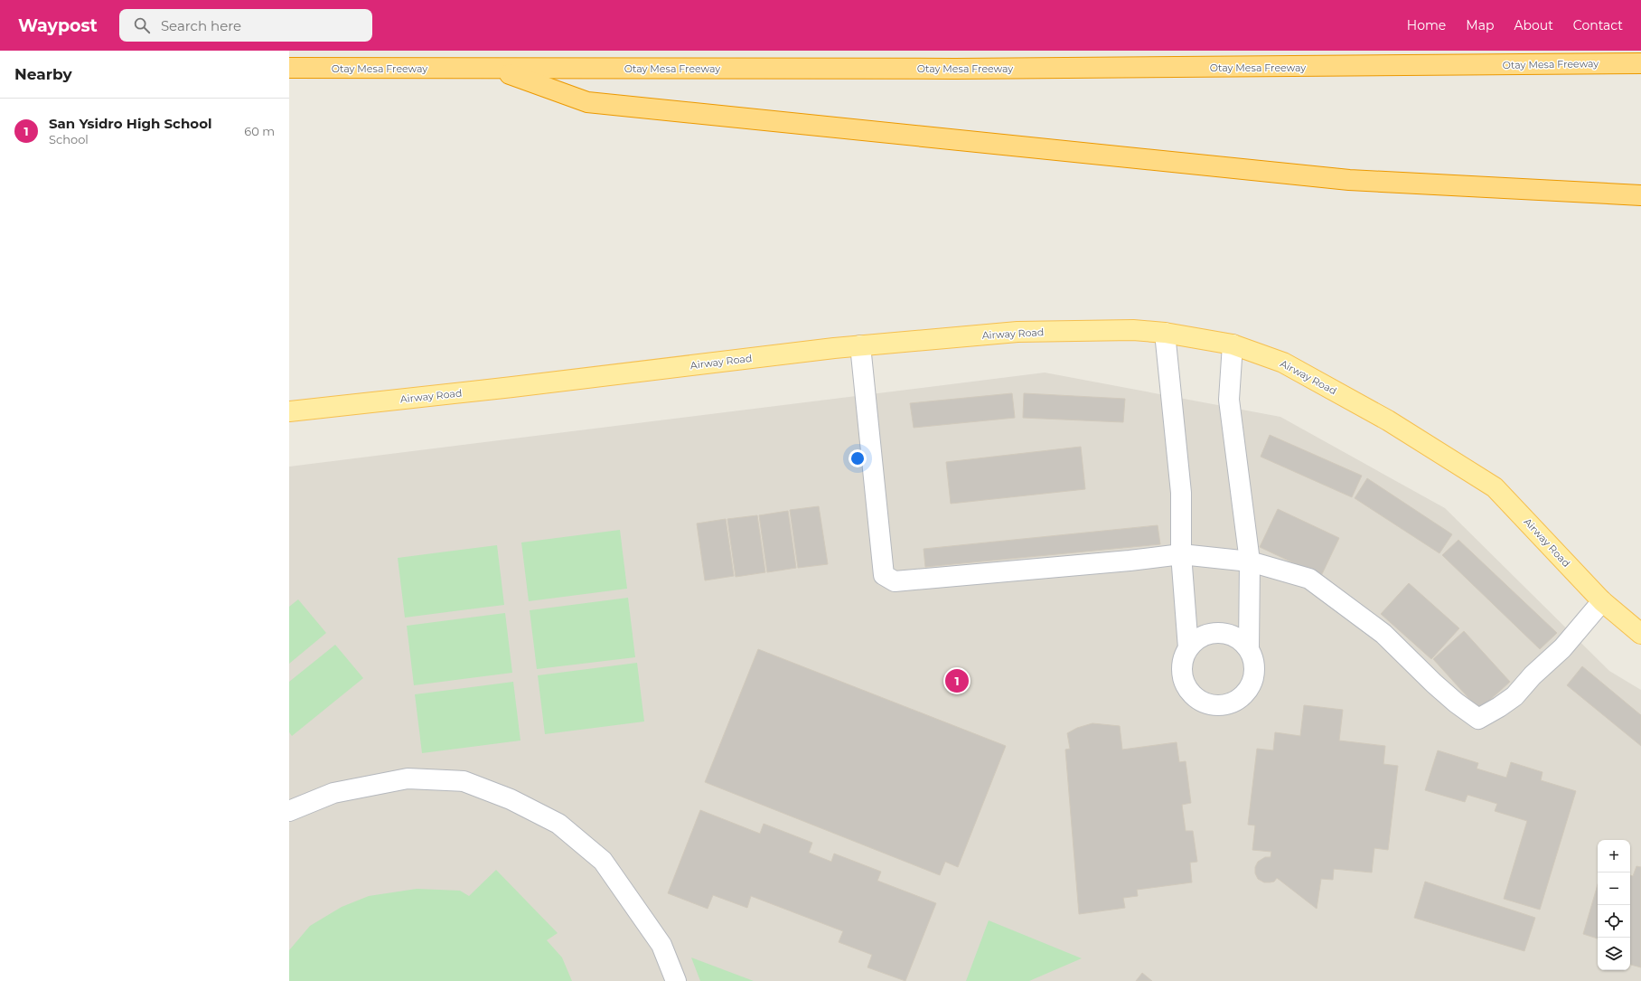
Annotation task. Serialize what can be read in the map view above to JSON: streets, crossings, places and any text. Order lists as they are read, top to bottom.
{
  "streets": {
    "highway": ["Otay Mesa Freeway"],
    "main road": ["Airway Road"]
  },
  "page": {
    "header": "Waypost",
    "search": "Search here",
    "nav": [
      "Home",
      "Map",
      "About",
      "Contact"
    ],
    "heading": "Nearby",
    "list": [
      {
        "mark": "1",
        "name": "San Ysidro High School",
        "note": "School",
        "value": "60 m"
      }
    ],
    "pins": "1",
    "map_buttons": ["+", "−"]
  }
}
